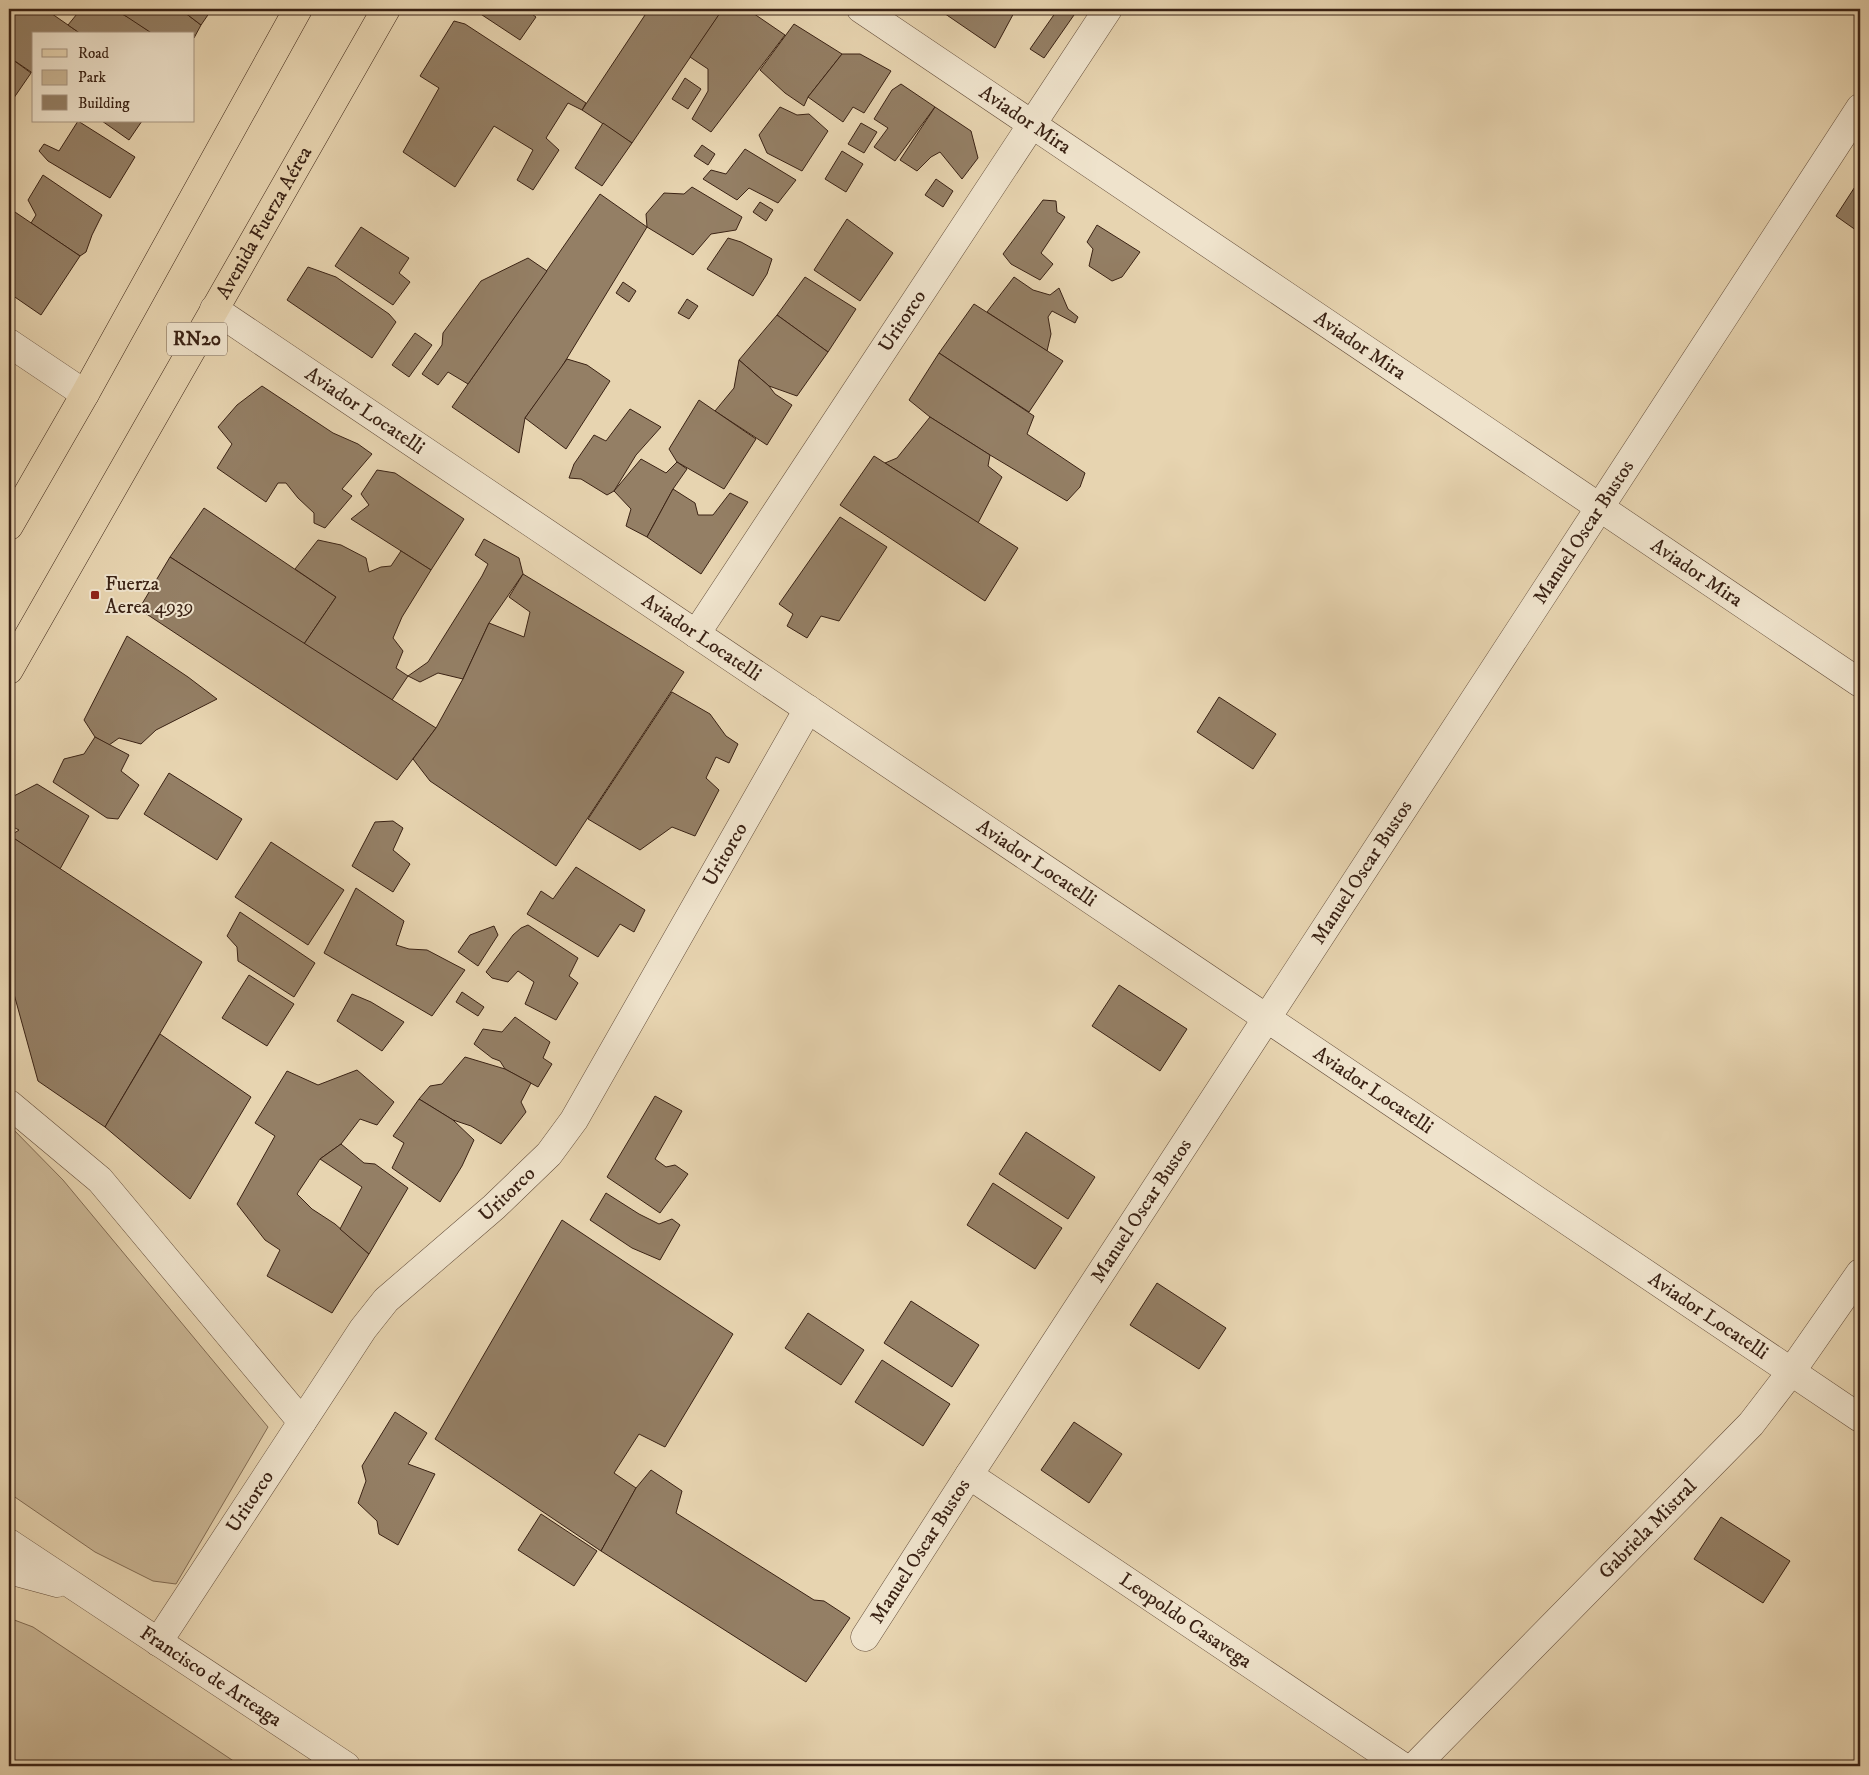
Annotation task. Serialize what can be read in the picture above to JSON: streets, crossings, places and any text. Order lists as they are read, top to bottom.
{
  "streets": {
    "main road": ["Avenida Fuerza Aérea", "RN20"],
    "street": [
      "Aviador Mira",
      "Uritorco",
      "Aviador Locatelli",
      "Manuel Oscar Bustos",
      "Gabriela Mistral",
      "Leopoldo Casavega",
      "Francisco de Arteaga"
    ]
  },
  "crossings": [
    ["Aviador Mira", "Uritorco"],
    ["Aviador Mira", "Manuel Oscar Bustos"],
    ["Avenida Fuerza Aérea", "Aviador Locatelli"],
    ["Uritorco", "Aviador Locatelli"],
    ["Uritorco", "Francisco de Arteaga"],
    ["Aviador Locatelli", "Manuel Oscar Bustos"],
    ["Aviador Locatelli", "Gabriela Mistral"],
    ["Manuel Oscar Bustos", "Leopoldo Casavega"]
  ],
  "places": {
    "transit": ["Fuerza Aerea 4939"]
  },
  "legend": ["Road", "Park", "Building"]
}
